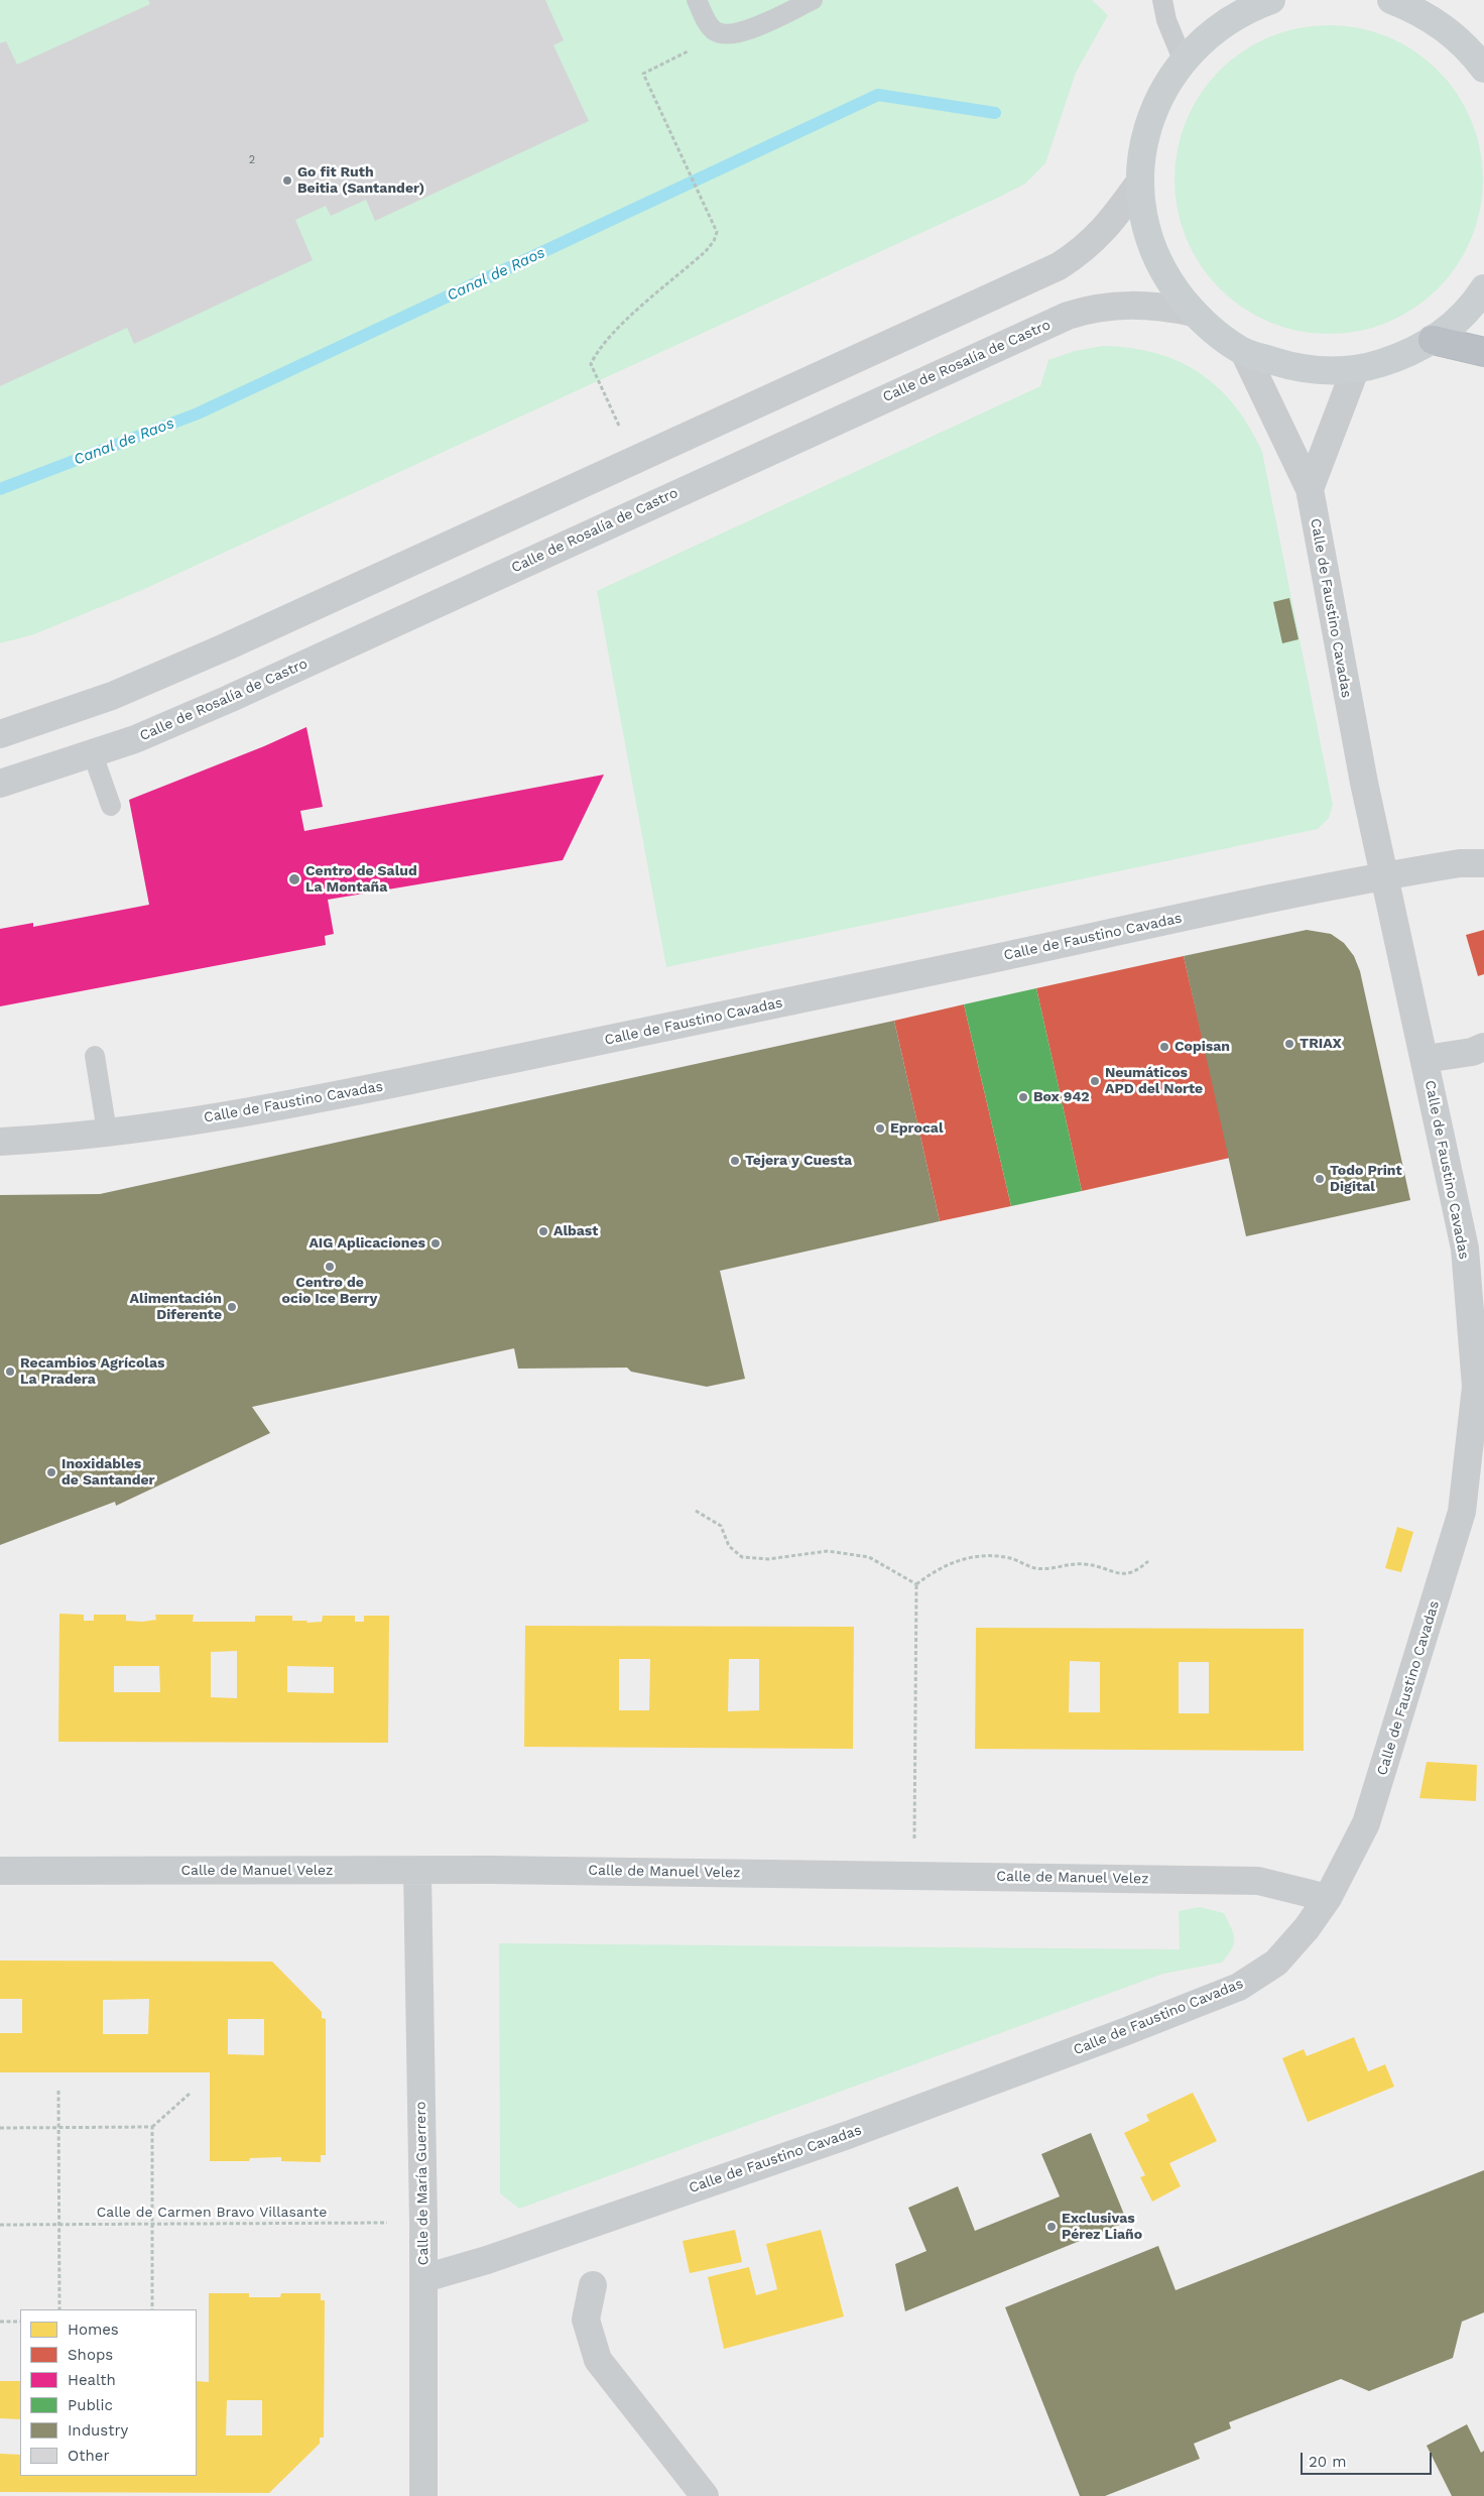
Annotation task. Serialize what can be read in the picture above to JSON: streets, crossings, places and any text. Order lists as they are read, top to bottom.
{
  "streets": {
    "street": [
      "Calle de Rosalía de Castro",
      "Calle de Faustino Cavadas",
      "Calle de Manuel Velez",
      "Calle de María Guerrero"
    ],
    "path": ["Calle de Carmen Bravo Villasante"]
  },
  "crossings": [
    ["Calle de Faustino Cavadas", "Calle de Manuel Velez"],
    ["Calle de Faustino Cavadas", "Calle de María Guerrero"],
    ["Calle de Manuel Velez", "Calle de María Guerrero"],
    ["Calle de María Guerrero", "Calle de Carmen Bravo Villasante"]
  ],
  "water": ["Canal de Raos"],
  "places": [
    "Go fit Ruth Beitia (Santander)",
    "Centro de Salud La Montaña",
    "TRIAX",
    "Copisan",
    "Neumáticos APD del Norte",
    "Box 942",
    "Eprocal",
    "Tejera y Cuesta",
    "Todo Print Digital",
    "Albast",
    "AIG Aplicaciones",
    "Centro de ocio Ice Berry",
    "Alimentación Diferente",
    "Recambios Agrícolas La Pradera",
    "Inoxidables de Santander",
    "Exclusivas Pérez Liaño"
  ],
  "house_numbers": ["2"],
  "legend": [
    "Homes",
    "Shops",
    "Health",
    "Public",
    "Industry",
    "Other"
  ],
  "scale_bar": "20 m"
}
